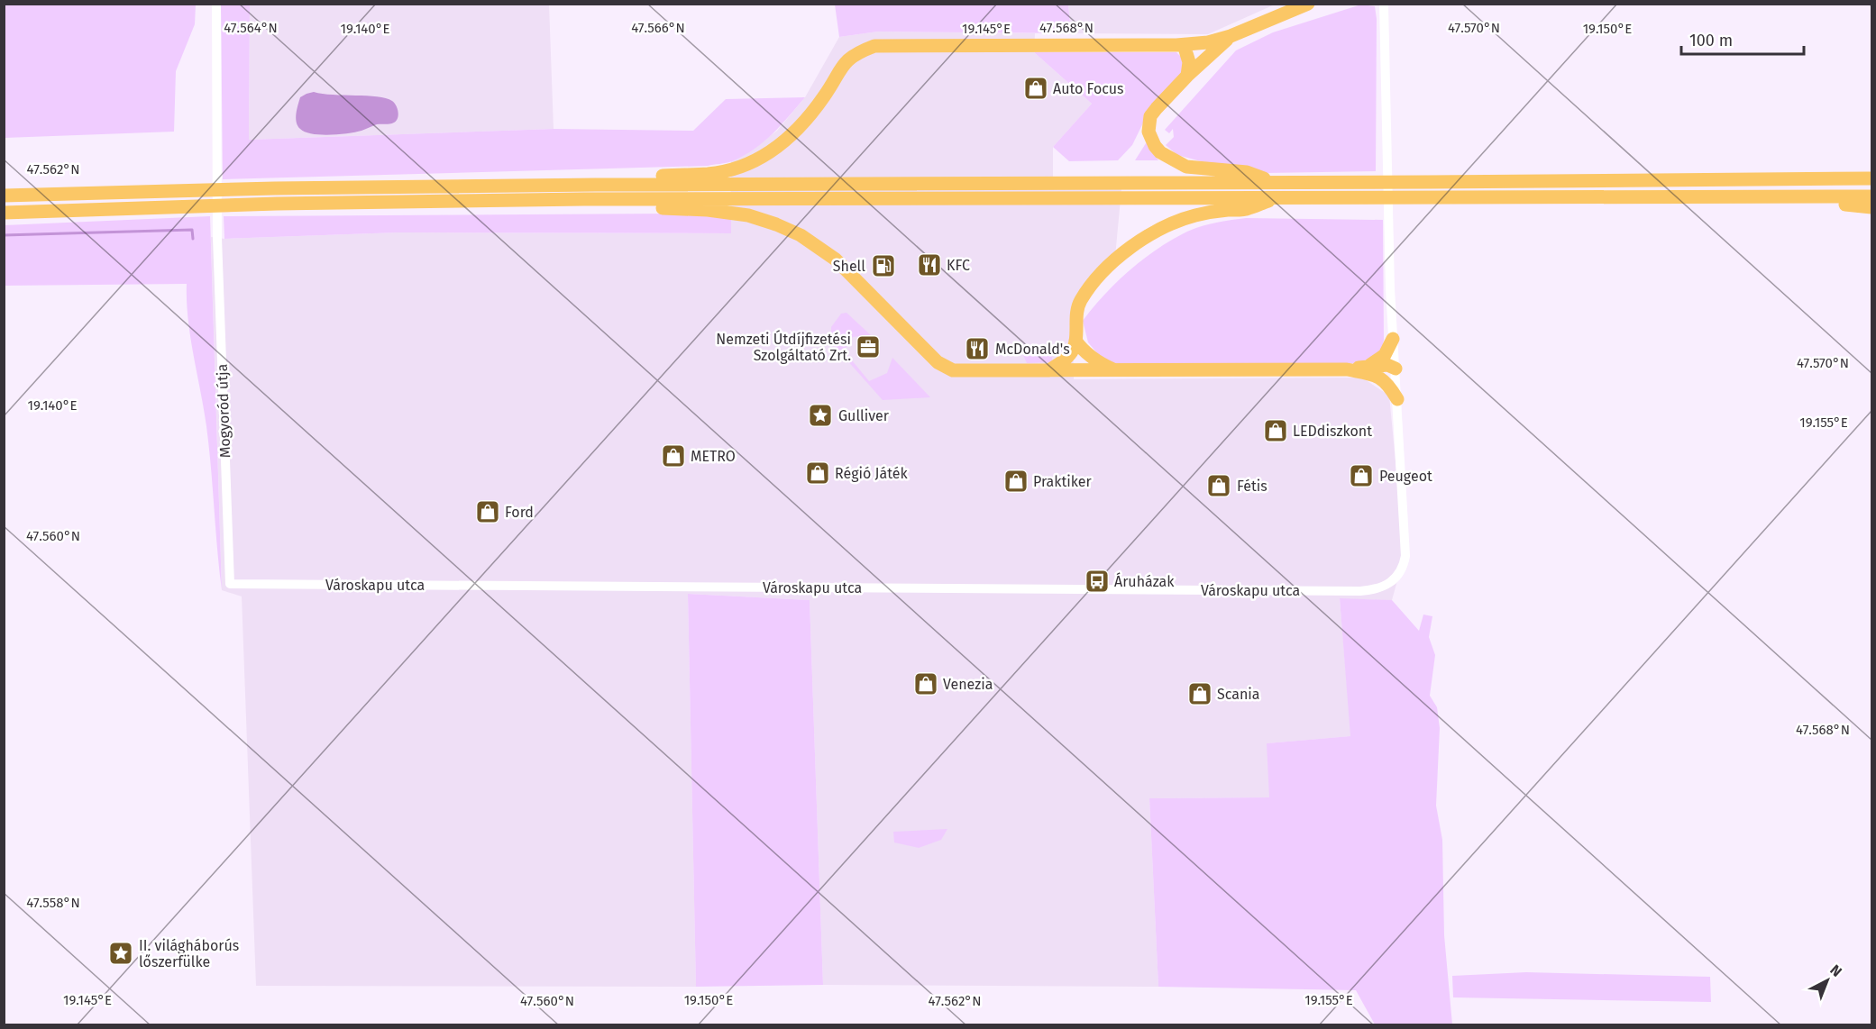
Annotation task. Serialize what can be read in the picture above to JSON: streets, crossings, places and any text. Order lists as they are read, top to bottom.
{
  "streets": {
    "street": ["Mogyoród útja", "Városkapu utca"]
  },
  "crossings": [
    ["Mogyoród útja", "Városkapu utca"]
  ],
  "places": {
    "shop": [
      "Auto Focus",
      "LEDdiszkont",
      "METRO",
      "Régió Játék",
      "Peugeot",
      "Praktiker",
      "Fétis",
      "Ford",
      "Venezia",
      "Scania"
    ],
    "restaurant": ["KFC", "McDonald's"],
    "fuel station": ["Shell"],
    "office": ["Nemzeti Útdíjfizetési Szolgáltató Zrt."],
    "place": ["Gulliver", "II. világháborús lőszerfülke"],
    "bus stop": ["Áruházak"]
  },
  "scale_bar": "100 m",
  "north": "top right",
  "coordinates": [
    "47.568°N",
    "47.570°N",
    "47.564°N",
    "47.566°N",
    "19.140°E",
    "19.145°E",
    "19.150°E",
    "47.562°N",
    "19.155°E",
    "47.560°N",
    "47.558°N"
  ]
}
